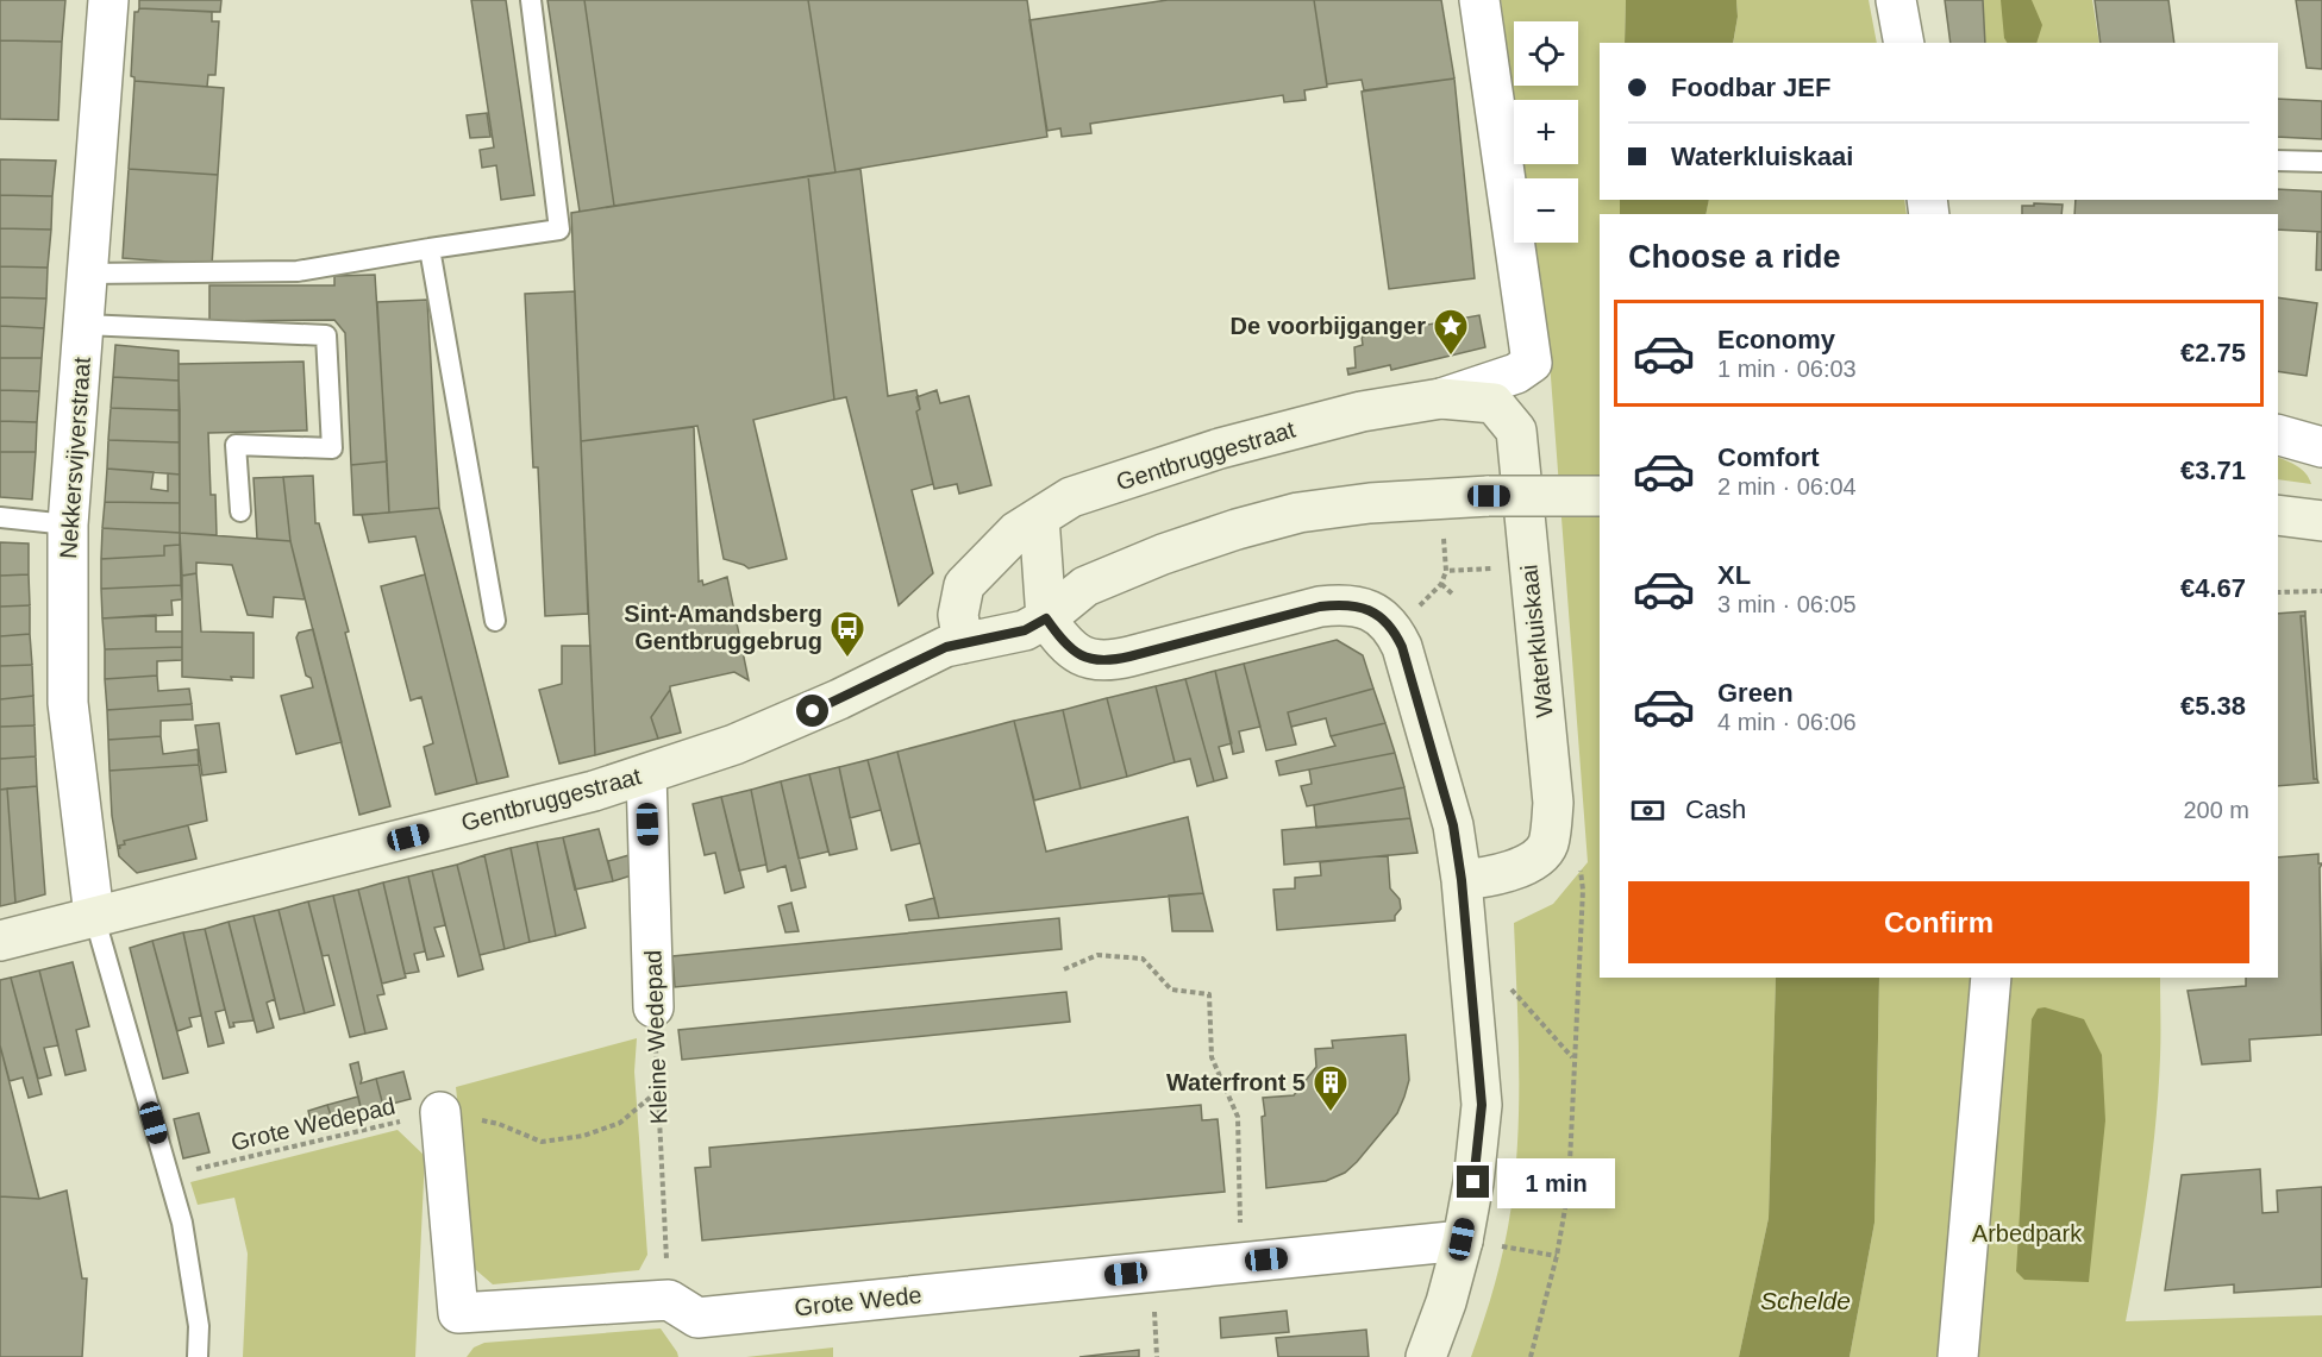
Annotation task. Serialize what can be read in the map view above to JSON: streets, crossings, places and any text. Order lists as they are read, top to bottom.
{
  "streets": {
    "street": [
      "Gentbruggestraat",
      "Nekkersvijverstraat",
      "Waterkluiskaai",
      "Kleine Wedepad",
      "Grote Wede"
    ],
    "path": ["Grote Wedepad"]
  },
  "crossings": [
    ["Gentbruggestraat", "Nekkersvijverstraat"],
    ["Gentbruggestraat", "Waterkluiskaai"],
    ["Gentbruggestraat", "Kleine Wedepad"],
    ["Kleine Wedepad", "Grote Wede"]
  ],
  "water": ["Schelde"],
  "parks": ["Arbedpark"],
  "places": {
    "place": ["De voorbijganger"],
    "bus stop": ["Sint-Amandsberg Gentbruggebrug"],
    "building": ["Waterfront 5"]
  },
  "page": {
    "map_buttons": ["+", "−"],
    "banner": ["Foodbar JEF", "Waterkluiskaai"],
    "heading": "Choose a ride",
    "list": [
      {
        "name": "Economy",
        "note": "1 min · 06:03",
        "value": "€2.75"
      },
      {
        "name": "Comfort",
        "note": "2 min · 06:04",
        "value": "€3.71"
      },
      {
        "name": "XL",
        "note": "3 min · 06:05",
        "value": "€4.67"
      },
      {
        "name": "Green",
        "note": "4 min · 06:06",
        "value": "€5.38"
      }
    ],
    "pay": ["Cash", "200 m"],
    "buttons": "Confirm",
    "bubble": "1 min"
  }
}
